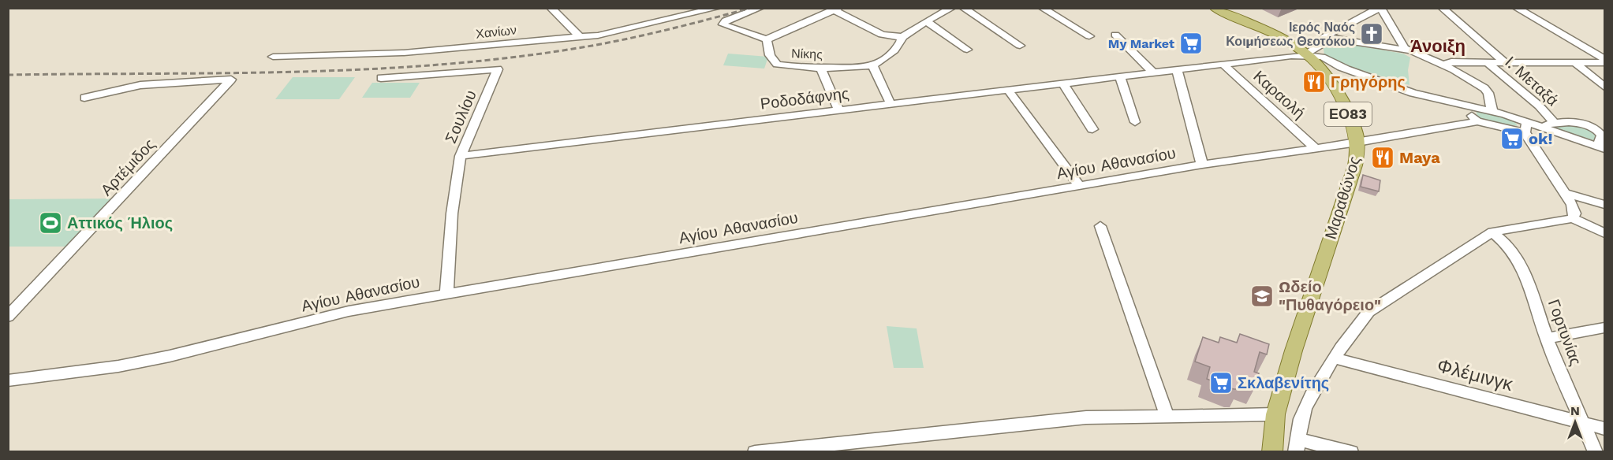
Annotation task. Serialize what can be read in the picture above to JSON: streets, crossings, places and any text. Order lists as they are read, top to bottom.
{
  "streets": {
    "main road": ["ΕΟ83", "Μαραθώνος"],
    "street": [
      "Χανίων",
      "Νίκης",
      "Ι. Μεταξά",
      "Καραολή",
      "Ροδοδάφνης",
      "Σουλίου",
      "Αγίου Αθανασίου",
      "Αρτέμιδος",
      "Γορτυνίας",
      "Φλέμινγκ"
    ]
  },
  "crossings": [
    ["Καραολή", "Ροδοδάφνης"],
    ["Καραολή", "Αγίου Αθανασίου"],
    ["Ροδοδάφνης", "Σουλίου"],
    ["Ροδοδάφνης", "Μαραθώνος"],
    ["Σουλίου", "Αγίου Αθανασίου"],
    ["Αγίου Αθανασίου", "Μαραθώνος"],
    ["Γορτυνίας", "Φλέμινγκ"]
  ],
  "districts": ["Άνοιξη"],
  "places": {
    "church": ["Ιερός Ναός Κοιμήσεως Θεοτόκου"],
    "supermarket": ["My Market", "ok!", "Σκλαβενίτης"],
    "restaurant": ["Γρηγόρης", "Maya"],
    "sports": ["Αττικός Ήλιος"],
    "school or university": ["Ωδείο \"Πυθαγόρειο\""]
  },
  "north": "top"
}
